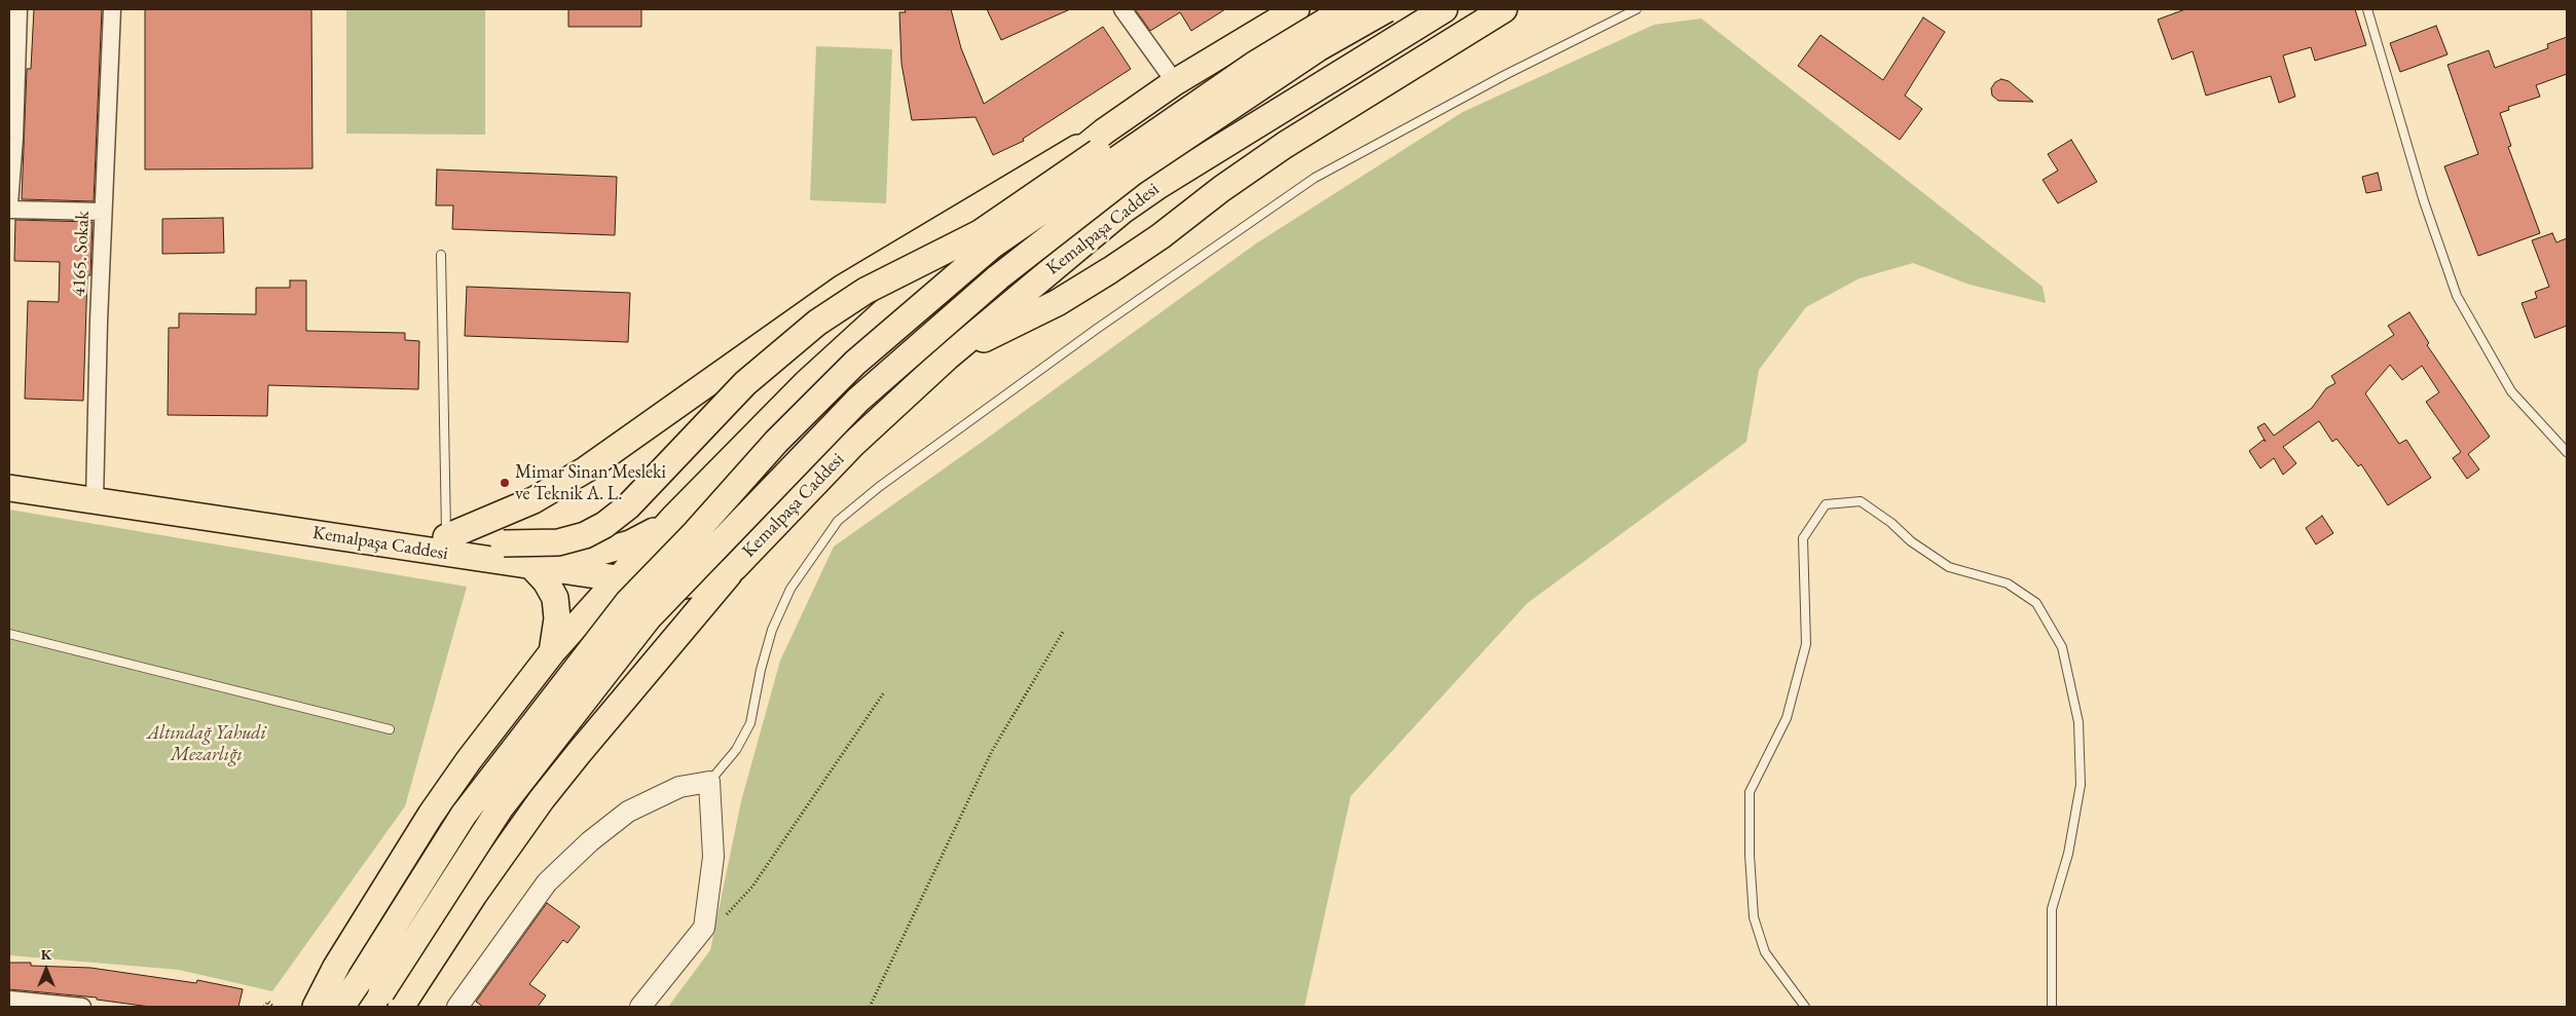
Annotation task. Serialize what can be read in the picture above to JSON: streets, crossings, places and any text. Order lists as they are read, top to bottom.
{
  "streets": {
    "main road": ["Kemalpaşa Caddesi"],
    "street": ["4165. Sokak"]
  },
  "crossings": [
    ["Kemalpaşa Caddesi", "4165. Sokak"]
  ],
  "parks": ["Altındağ Yahudi Mezarlığı"],
  "places": ["Mimar Sinan Mesleki ve Teknik A. L."],
  "north": "top"
}
